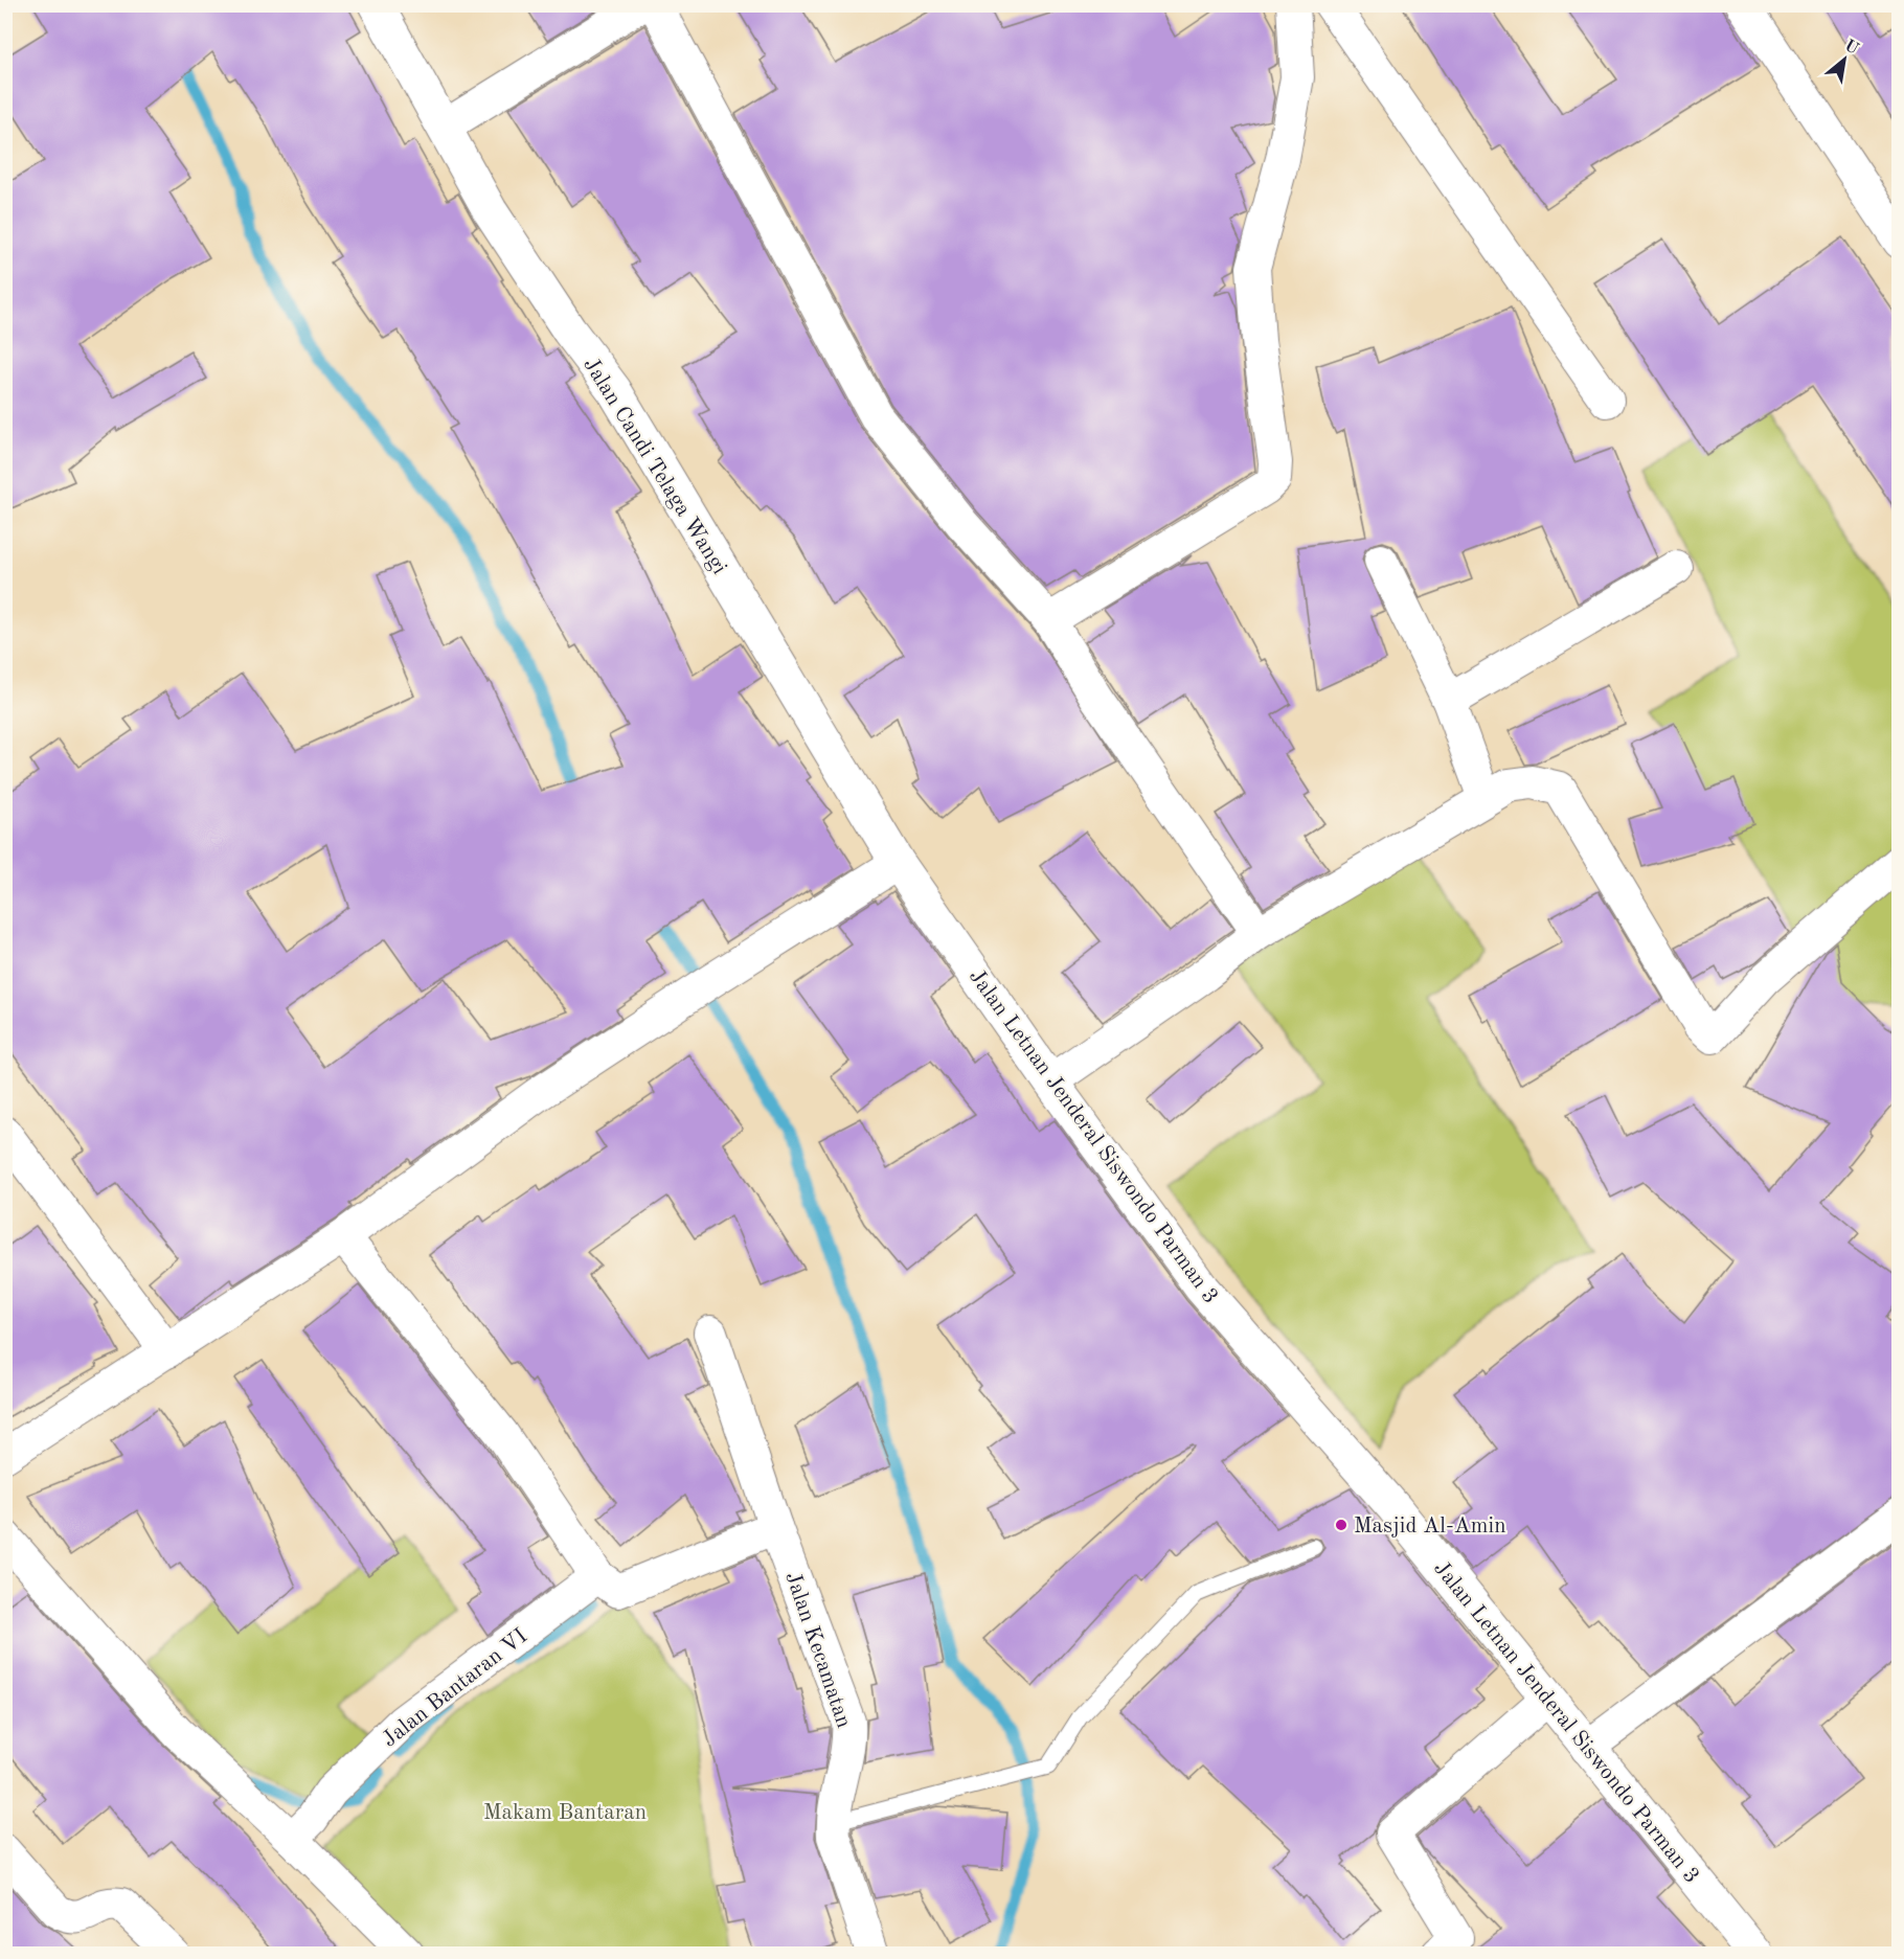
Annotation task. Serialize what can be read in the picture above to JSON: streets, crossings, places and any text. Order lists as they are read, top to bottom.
{
  "streets": {
    "street": [
      "Jalan Candi Telaga Wangi",
      "Jalan Letnan Jenderal Siswondo Parman 3",
      "Jalan Kecamatan",
      "Jalan Bantaran VI"
    ]
  },
  "crossings": [
    ["Jalan Candi Telaga Wangi", "Jalan Letnan Jenderal Siswondo Parman 3"]
  ],
  "parks": ["Makam Bantaran"],
  "places": ["Masjid Al-Amin"],
  "north": "top right"
}
